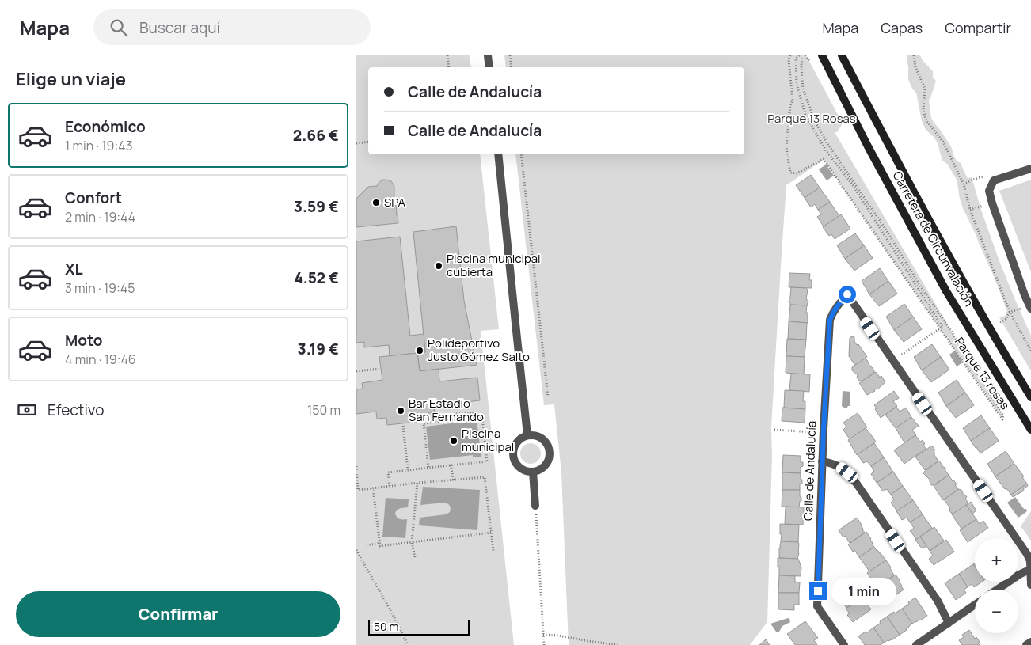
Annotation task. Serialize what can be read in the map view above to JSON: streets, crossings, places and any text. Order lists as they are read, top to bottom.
{
  "streets": {
    "main road": ["Carretera de Circunvalación"],
    "street": ["Calle de Andalucía"],
    "path": ["Parque 13 rosas"]
  },
  "parks": ["Parque 13 Rosas"],
  "places": [
    "SPA",
    "Piscina municipal cubierta",
    "Polideportivo Justo Gómez Salto",
    "Bar Estadio San Fernando",
    "Piscina municipal"
  ],
  "scale_bar": "50 m",
  "page": {
    "header": "Mapa",
    "search": "Buscar aquí",
    "nav": ["Mapa", "Capas", "Compartir"],
    "heading": "Elige un viaje",
    "banner": ["Calle de Andalucía", "Calle de Andalucía"],
    "list": [
      {
        "name": "Económico",
        "note": "1 min · 19:43",
        "value": "2.66 €"
      },
      {
        "name": "Confort",
        "note": "2 min · 19:44",
        "value": "3.59 €"
      },
      {
        "name": "XL",
        "note": "3 min · 19:45",
        "value": "4.52 €"
      },
      {
        "name": "Moto",
        "note": "4 min · 19:46",
        "value": "3.19 €"
      }
    ],
    "pay": ["Efectivo", "150 m"],
    "map_buttons": ["+", "−"],
    "bubble": "1 min",
    "buttons": "Confirmar",
    "scale": "50 m"
  }
}
